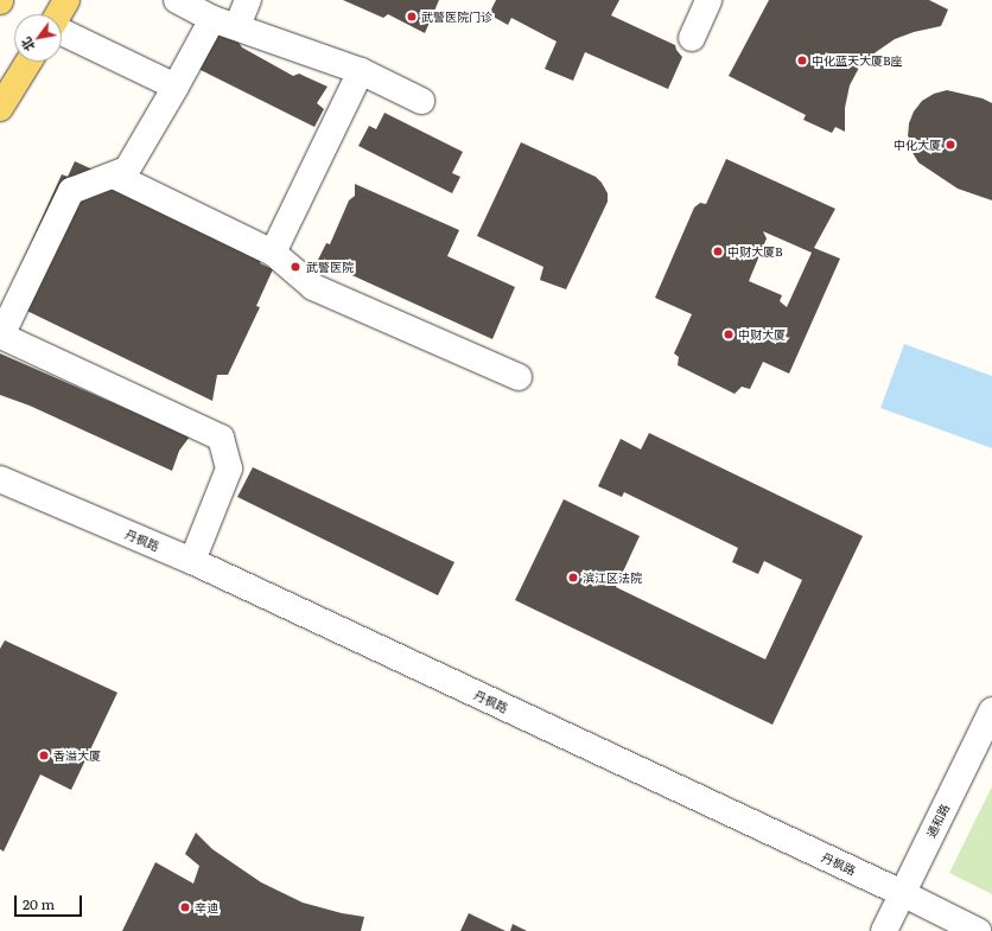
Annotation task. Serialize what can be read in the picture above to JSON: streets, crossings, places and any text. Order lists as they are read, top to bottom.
{
  "streets": {
    "street": ["丹枫路", "通和路"]
  },
  "crossings": [
    ["丹枫路", "通和路"]
  ],
  "places": [
    "武警医院门诊",
    "中化蓝天大厦B座",
    "中化大厦",
    "中财大厦B",
    "武警医院",
    "中财大厦",
    "滨江区法院",
    "香溢大厦",
    "辛迪"
  ],
  "scale_bar": "20 m",
  "north": "bottom left"
}
